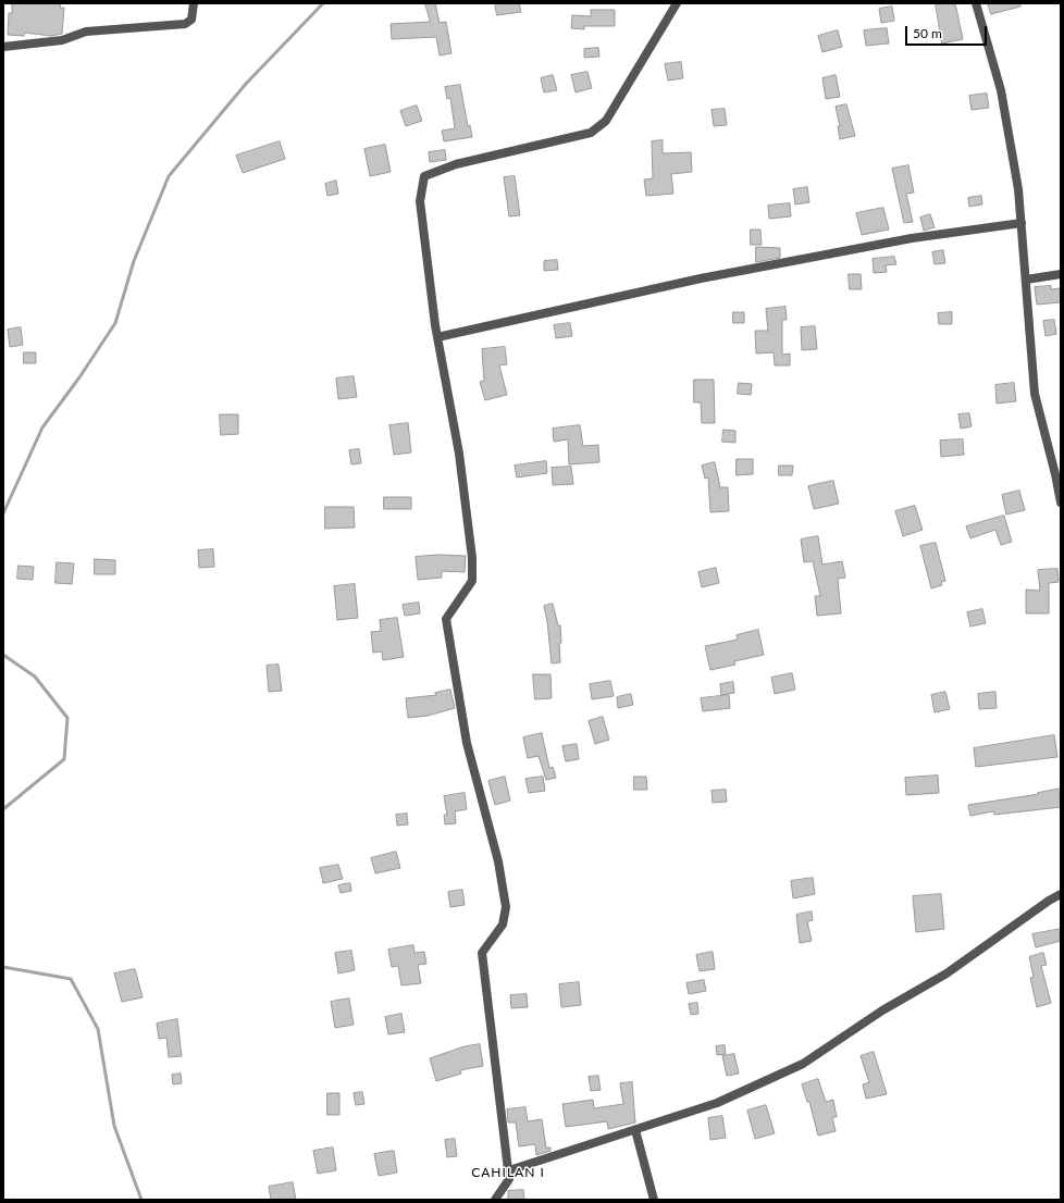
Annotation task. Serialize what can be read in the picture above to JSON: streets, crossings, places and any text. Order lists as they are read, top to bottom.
{
  "districts": ["CAHILAN I"],
  "scale_bar": "50 m"
}
